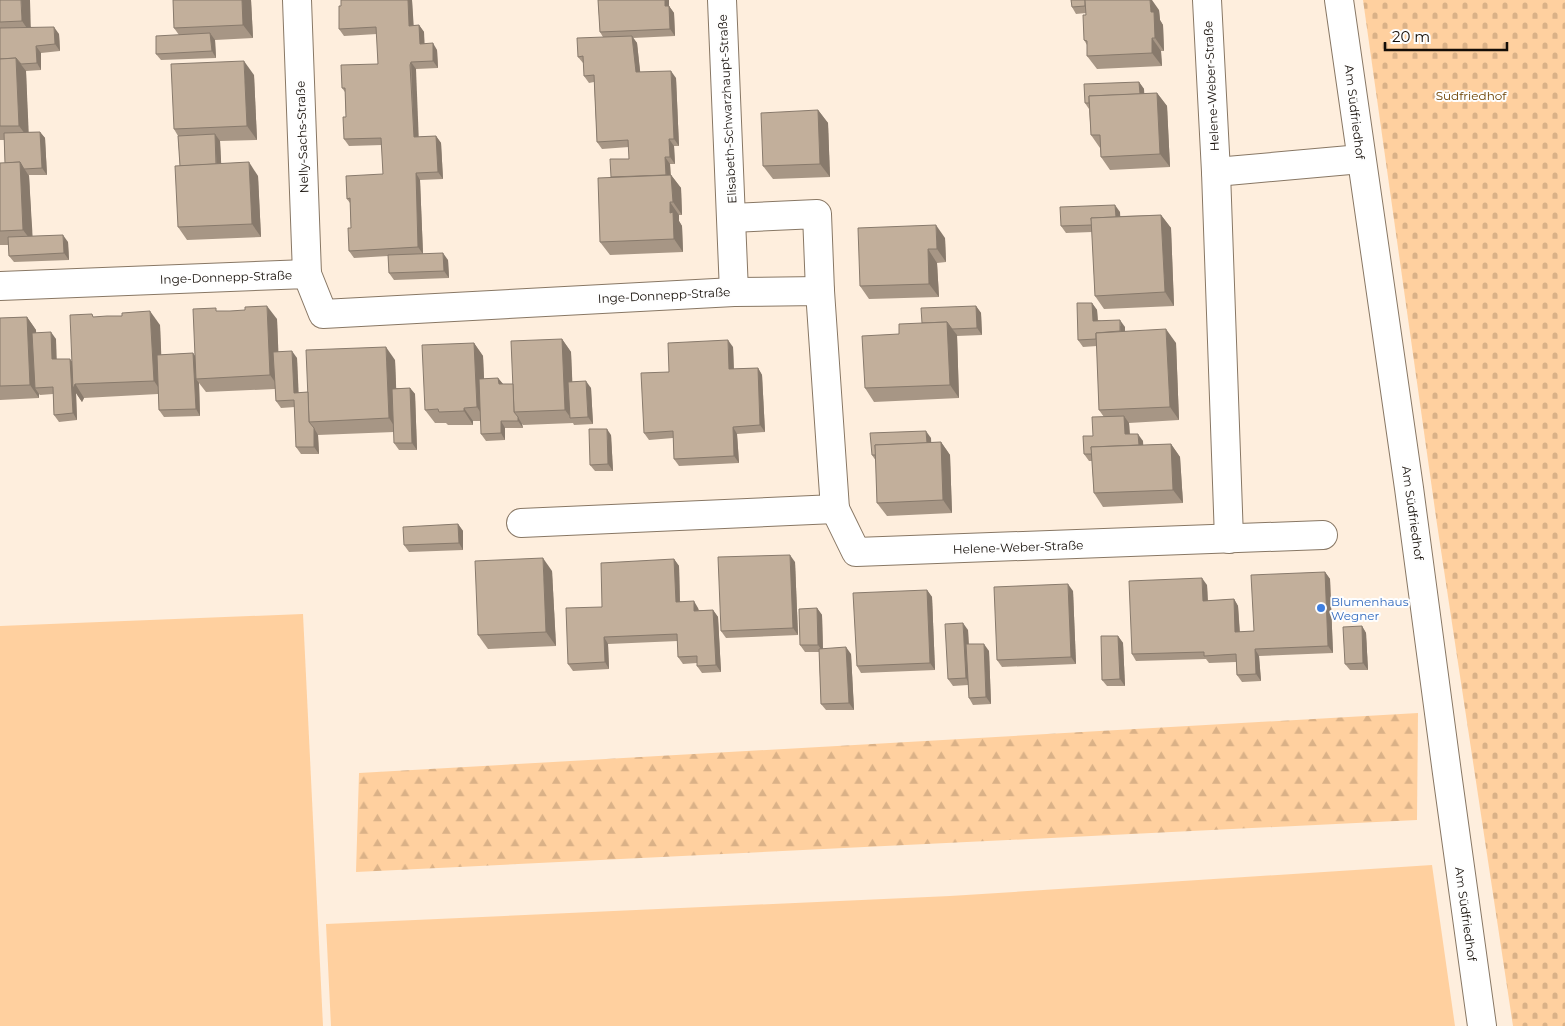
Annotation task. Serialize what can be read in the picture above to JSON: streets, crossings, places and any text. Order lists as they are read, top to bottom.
{
  "streets": {
    "street": [
      "Helene-Weber-Straße",
      "Elisabeth-Schwarzhaupt-Straße",
      "Am Südfriedhof",
      "Nelly-Sachs-Straße",
      "Inge-Donnepp-Straße"
    ]
  },
  "crossings": [
    ["Elisabeth-Schwarzhaupt-Straße", "Inge-Donnepp-Straße"],
    ["Nelly-Sachs-Straße", "Inge-Donnepp-Straße"]
  ],
  "parks": ["Südfriedhof"],
  "places": ["Blumenhaus Wegner"],
  "scale_bar": "20 m"
}
